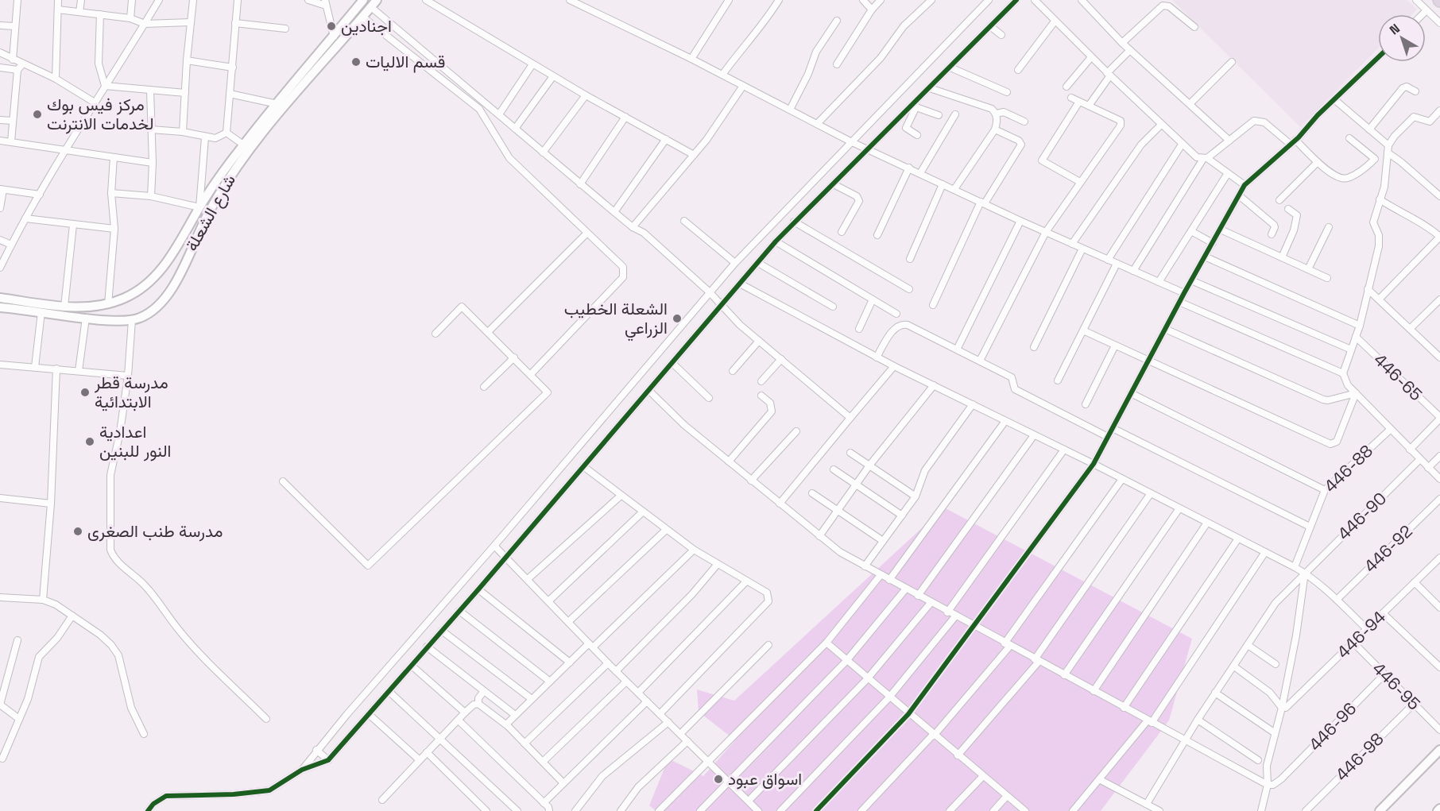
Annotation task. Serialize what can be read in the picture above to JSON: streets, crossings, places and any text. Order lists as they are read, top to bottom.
{
  "streets": {
    "main road": ["شارع الشعلة"],
    "street": [
      "446-65",
      "446-88",
      "446-90",
      "446-92",
      "446-94",
      "446-95",
      "446-96",
      "446-98"
    ]
  },
  "crossings": [
    ["446-94", "446-95"],
    ["446-95", "446-96"],
    ["446-95", "446-98"]
  ],
  "places": [
    "اجنادين",
    "قسم الاليات",
    "مركز فيس بوك لخدمات الانترنت",
    "الشعلة الخطيب الزراعي",
    "مدرسة قطر الابتدائية",
    "اعدادية النور للبنين",
    "مدرسة طنب الصغرى",
    "اسواق عبود"
  ],
  "north": "top left"
}
